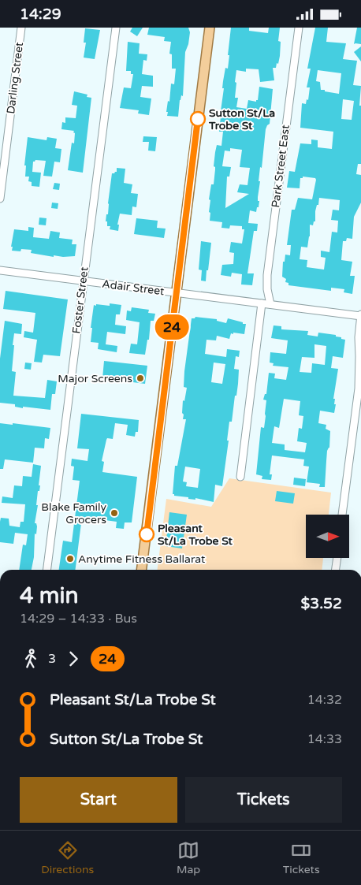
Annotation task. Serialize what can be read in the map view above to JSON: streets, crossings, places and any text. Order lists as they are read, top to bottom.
{
  "streets": {
    "street": [
      "Darling Street",
      "Park Street East",
      "Adair Street",
      "Foster Street"
    ]
  },
  "crossings": [
    ["Park Street East", "Adair Street"],
    ["Adair Street", "Foster Street"]
  ],
  "places": [
    "Sutton St/La Trobe St",
    "Major Screens",
    "Blake Family Grocers",
    "Pleasant St/La Trobe St",
    "Anytime Fitness Ballarat"
  ],
  "lines": ["bus line 24"],
  "north": "right",
  "page": {
    "status": "14:29",
    "on_map": "24",
    "heading": ["4 min", "14:29 – 14:33 · Bus", "$3.52"],
    "legs": ["3", "24"],
    "list": [
      {
        "name": "Pleasant St/La Trobe St",
        "value": "14:32"
      },
      {
        "name": "Sutton St/La Trobe St",
        "value": "14:33"
      }
    ],
    "buttons": ["Start", "Tickets"],
    "tabs": ["Directions", "Map", "Tickets"]
  }
}
